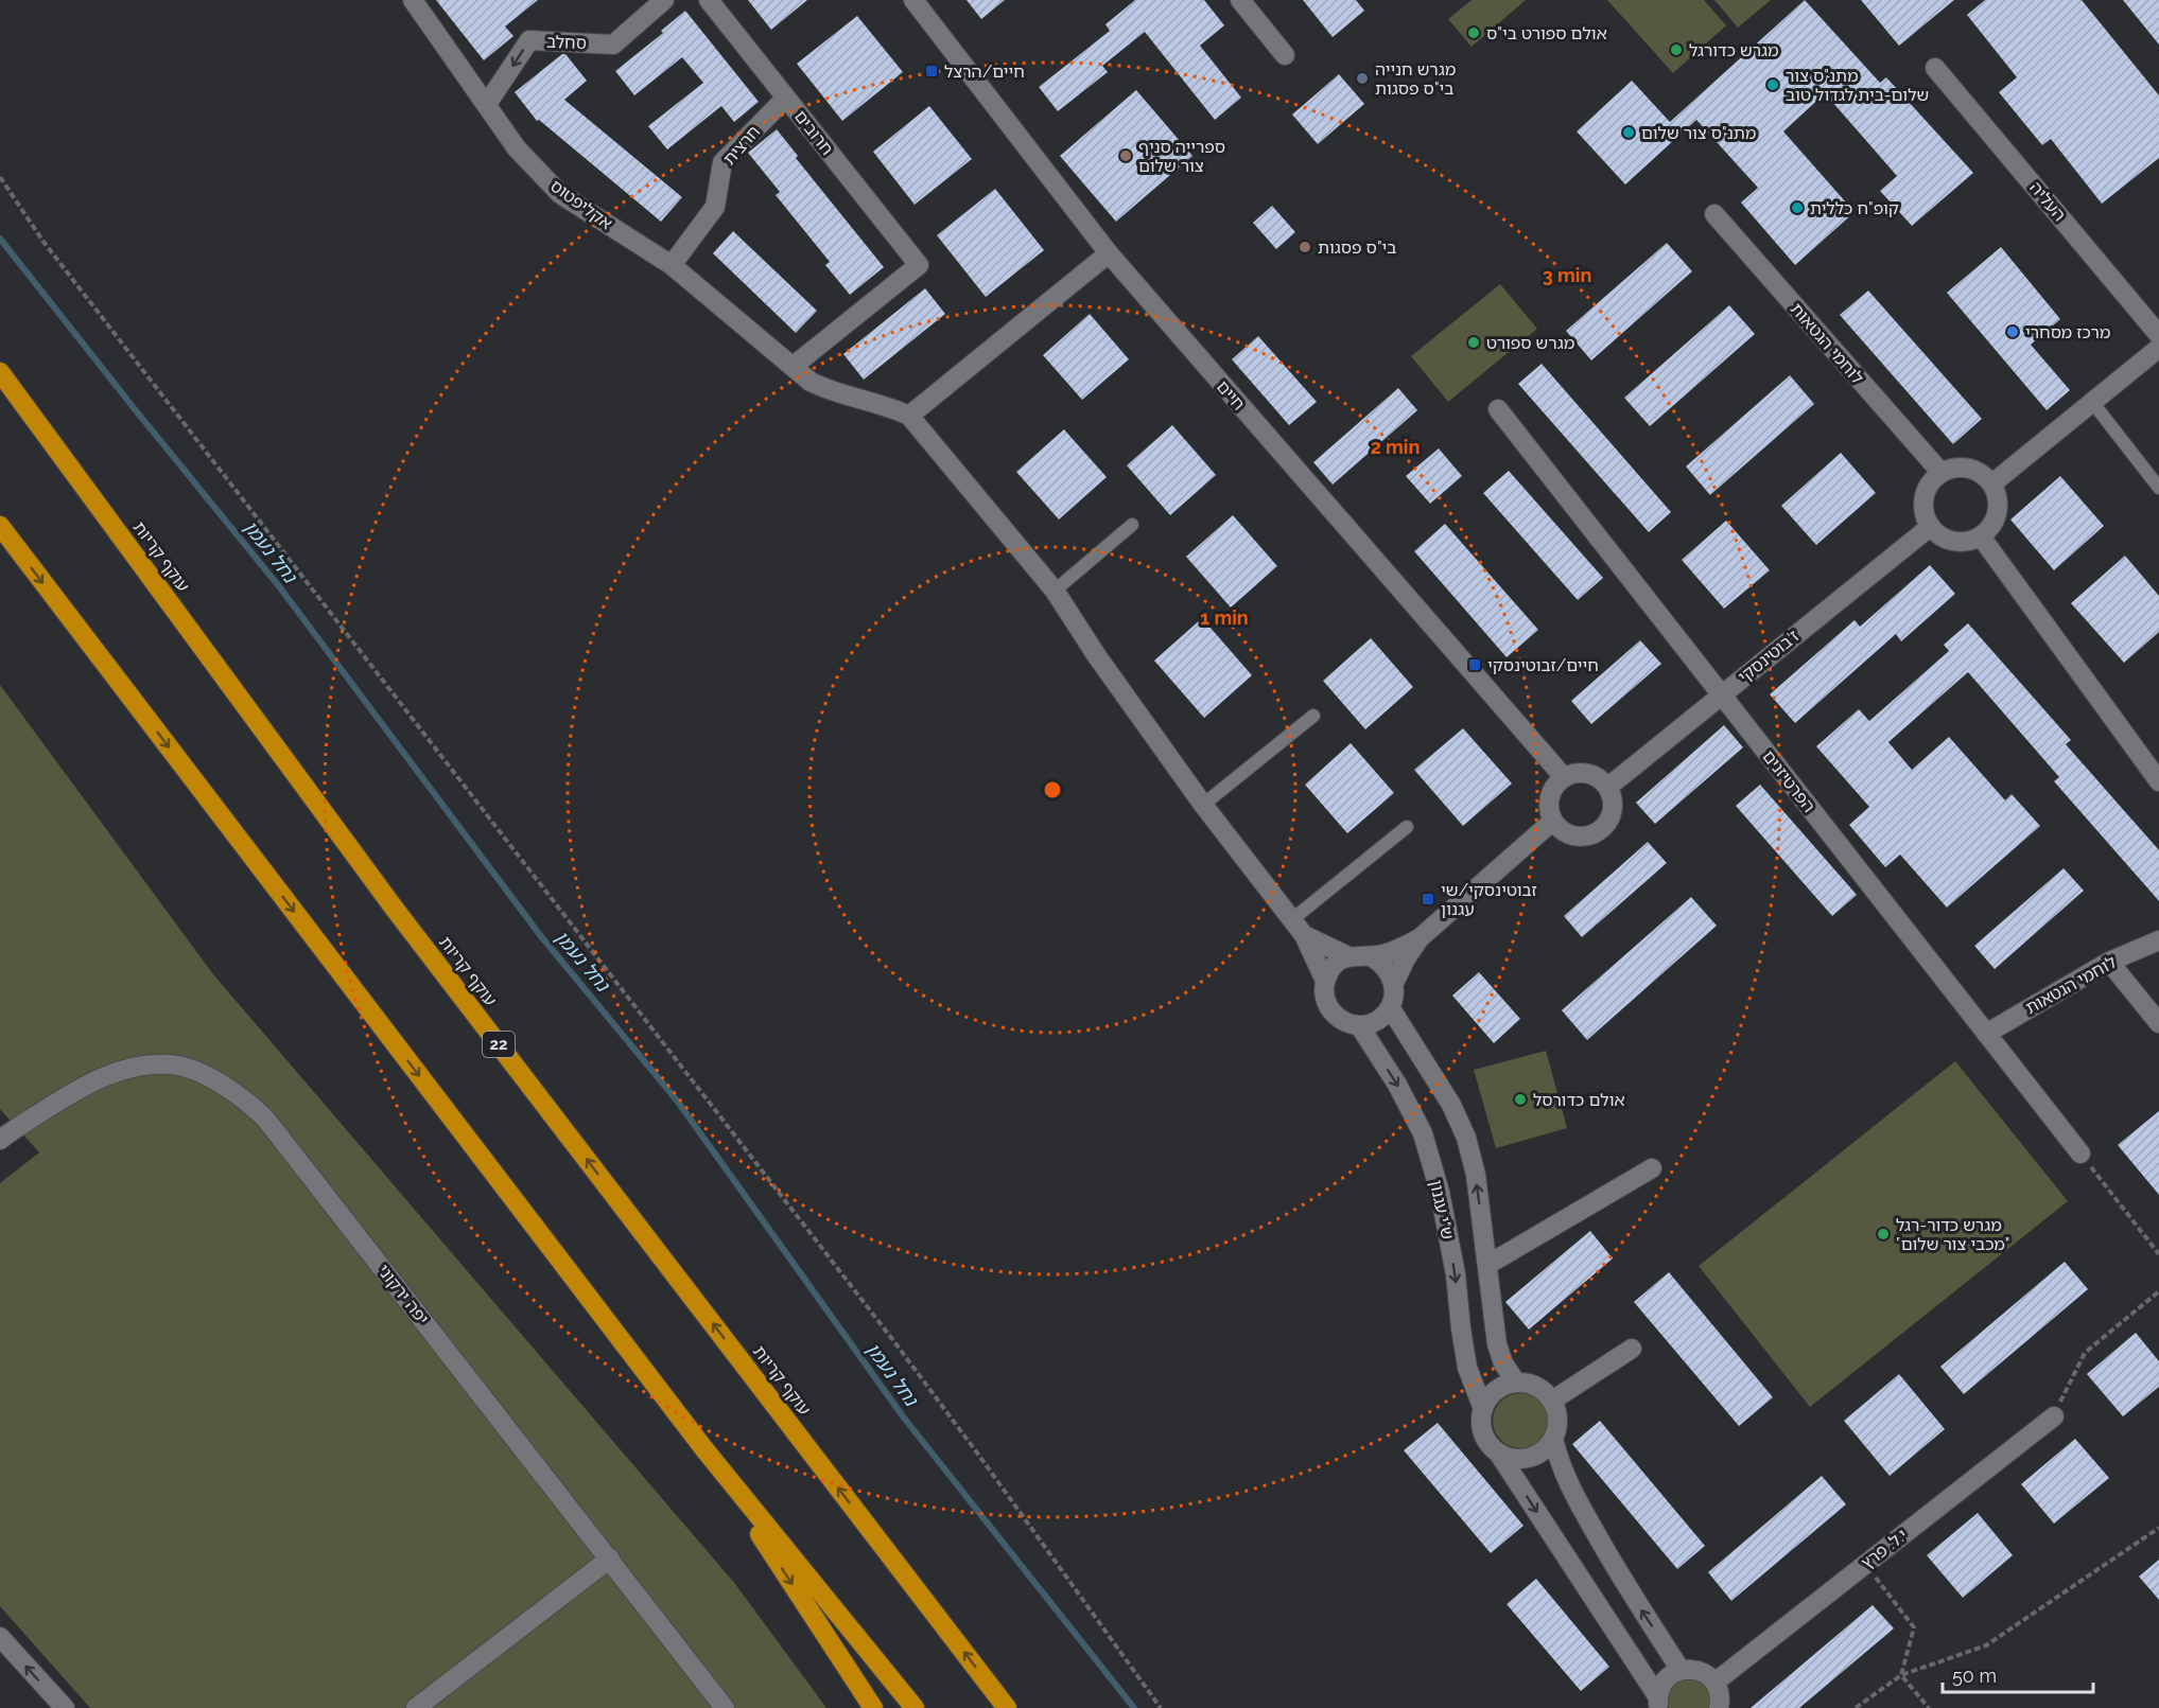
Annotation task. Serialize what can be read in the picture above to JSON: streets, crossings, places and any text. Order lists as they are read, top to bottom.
{
  "streets": {
    "highway": ["עוקף קריות", "22"],
    "street": [
      "סחלב",
      "חרובים",
      "חרצית",
      "העליה",
      "אקליפטוס",
      "לוחמי הגטאות",
      "חיים",
      "ז'בוטינסקי",
      "הפרטיזנים",
      "ש\"י עגנון",
      "יפה ירקוני",
      "י.ל. פרץ"
    ]
  },
  "crossings": [
    ["סחלב", "אקליפטוס"],
    ["חרובים", "חרצית"],
    ["חרובים", "אקליפטוס"],
    ["חרצית", "אקליפטוס"],
    ["לוחמי הגטאות", "ז'בוטינסקי"],
    ["לוחמי הגטאות", "הפרטיזנים"],
    ["חיים", "ז'בוטינסקי"],
    ["ז'בוטינסקי", "הפרטיזנים"]
  ],
  "one_way": ["סחלב"],
  "water": ["נחל נעמן"],
  "places": {
    "other": [
      "אולם ספורט בי\"ס",
      "מגרש כדורגל",
      "מגרש חנייה בי\"ס פסגות",
      "מתנ\"ס צור שלום-בית לגדול טוב",
      "מתנ\"ס צור שלום",
      "ספרייה סניף צור שלום",
      "קופ\"ח כללית",
      "בי\"ס פסגות",
      "מרכז מסחרי",
      "מגרש ספורט",
      "אולם כדורסל",
      "מגרש כדור-רגל \"מכבי צור שלום\""
    ],
    "transit": ["חיים/הרצל", "חיים/זבוטינסקי", "זבוטינסקי/שי עגנון"]
  },
  "scale_bar": "50 m",
  "rings": ["3 min", "2 min", "1 min"]
}
